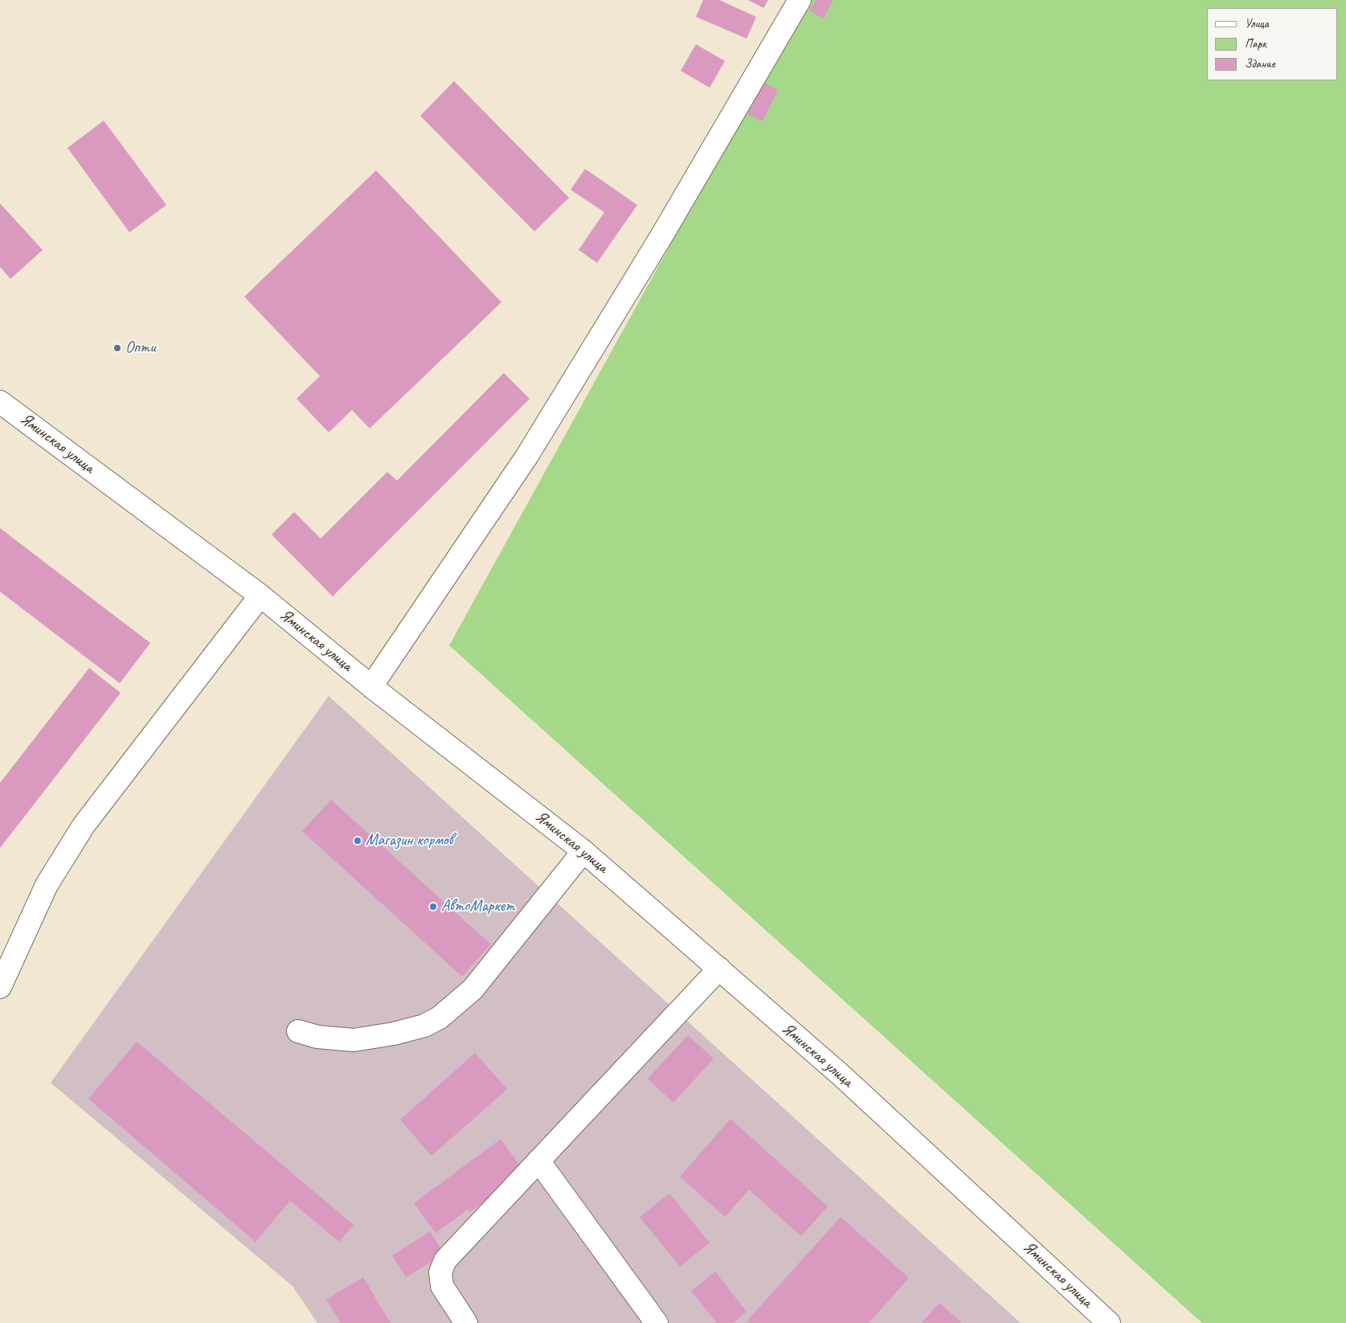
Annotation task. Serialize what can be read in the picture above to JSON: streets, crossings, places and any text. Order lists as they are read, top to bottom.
{
  "streets": {
    "main road": ["Яминская улица"]
  },
  "places": ["Опти", "Магазин кормов", "АвтоМаркет"],
  "legend": ["Улица", "Парк", "Здание"]
}
